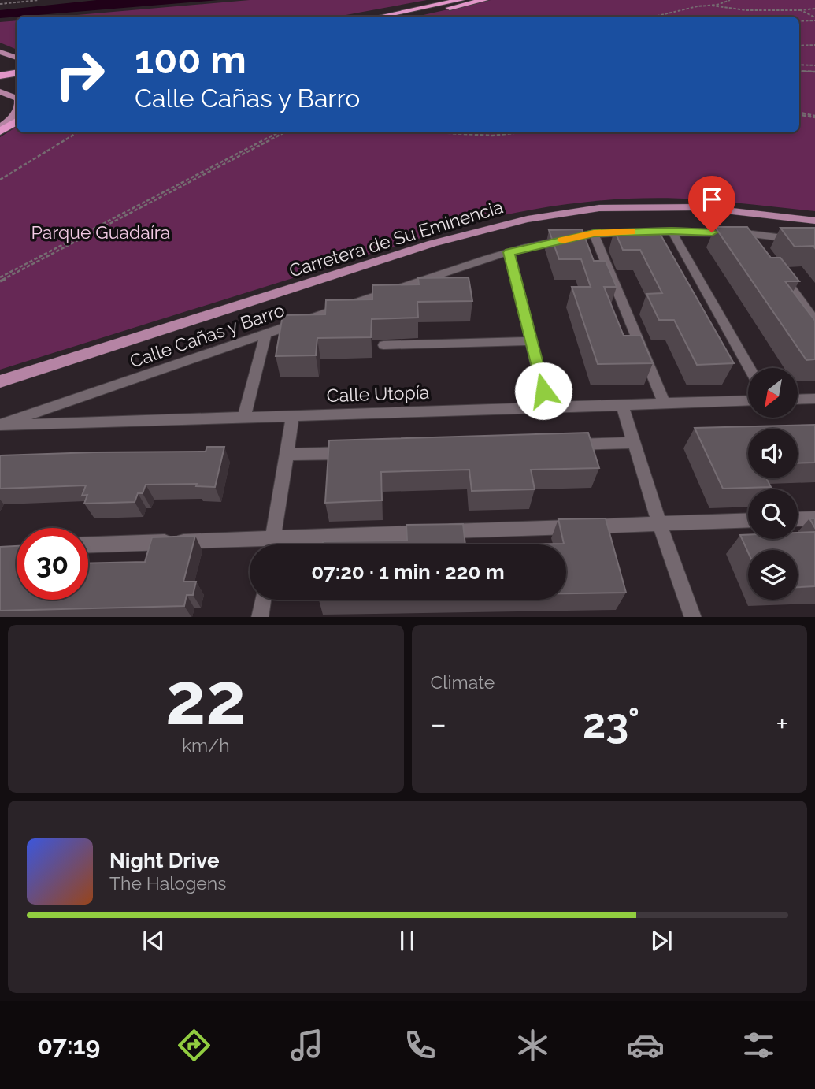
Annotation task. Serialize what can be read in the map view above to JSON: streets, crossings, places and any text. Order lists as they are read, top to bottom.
{
  "streets": {
    "main road": ["Carretera de Su Eminencia"],
    "street": ["Calle Cañas y Barro", "Calle Utopía"]
  },
  "crossings": [
    ["Calle Cañas y Barro", "Calle Utopía"]
  ],
  "parks": ["Parque Guadaíra"],
  "north": "bottom left",
  "page": {
    "turn": ["100 m", "Calle Cañas y Barro"],
    "limit": "30",
    "trip": "07:20 · 1 min · 220 m",
    "tile": [
      ["22", "km/h"],
      "Climate"
    ],
    "heat": ["−", "23°", "+"],
    "song": ["Night Drive", "The Halogens"],
    "tabs": "07:19"
  }
}
